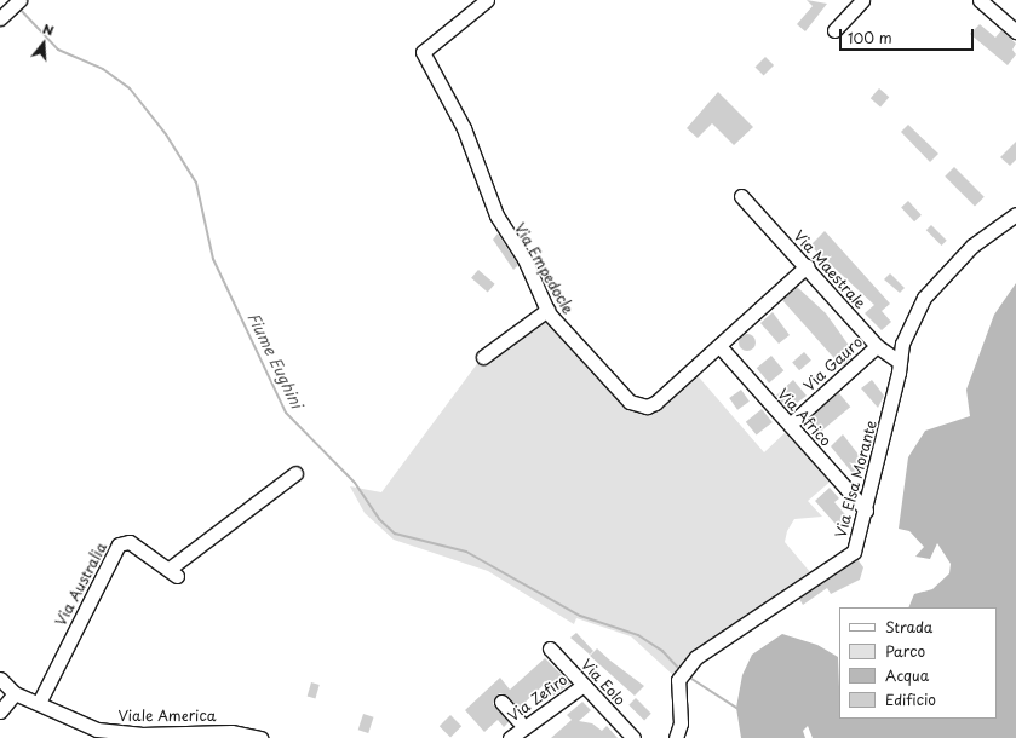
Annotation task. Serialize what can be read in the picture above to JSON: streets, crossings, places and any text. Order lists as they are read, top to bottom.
{
  "streets": {
    "street": [
      "Via Empedocle",
      "Via Maestrale",
      "Via Gauro",
      "Via Africo",
      "Via Elsa Morante",
      "Via Australia",
      "Via Eolo",
      "Via Zefiro",
      "Viale America"
    ]
  },
  "crossings": [
    ["Via Empedocle", "Via Maestrale"],
    ["Via Empedocle", "Via Africo"],
    ["Via Maestrale", "Via Gauro"],
    ["Via Maestrale", "Via Elsa Morante"],
    ["Via Gauro", "Via Africo"],
    ["Via Africo", "Via Elsa Morante"],
    ["Via Australia", "Viale America"],
    ["Via Eolo", "Via Zefiro"]
  ],
  "water": ["Fiume Eughini"],
  "legend": [
    "Strada",
    "Parco",
    "Acqua",
    "Edificio"
  ],
  "scale_bar": "100 m",
  "north": "top"
}
